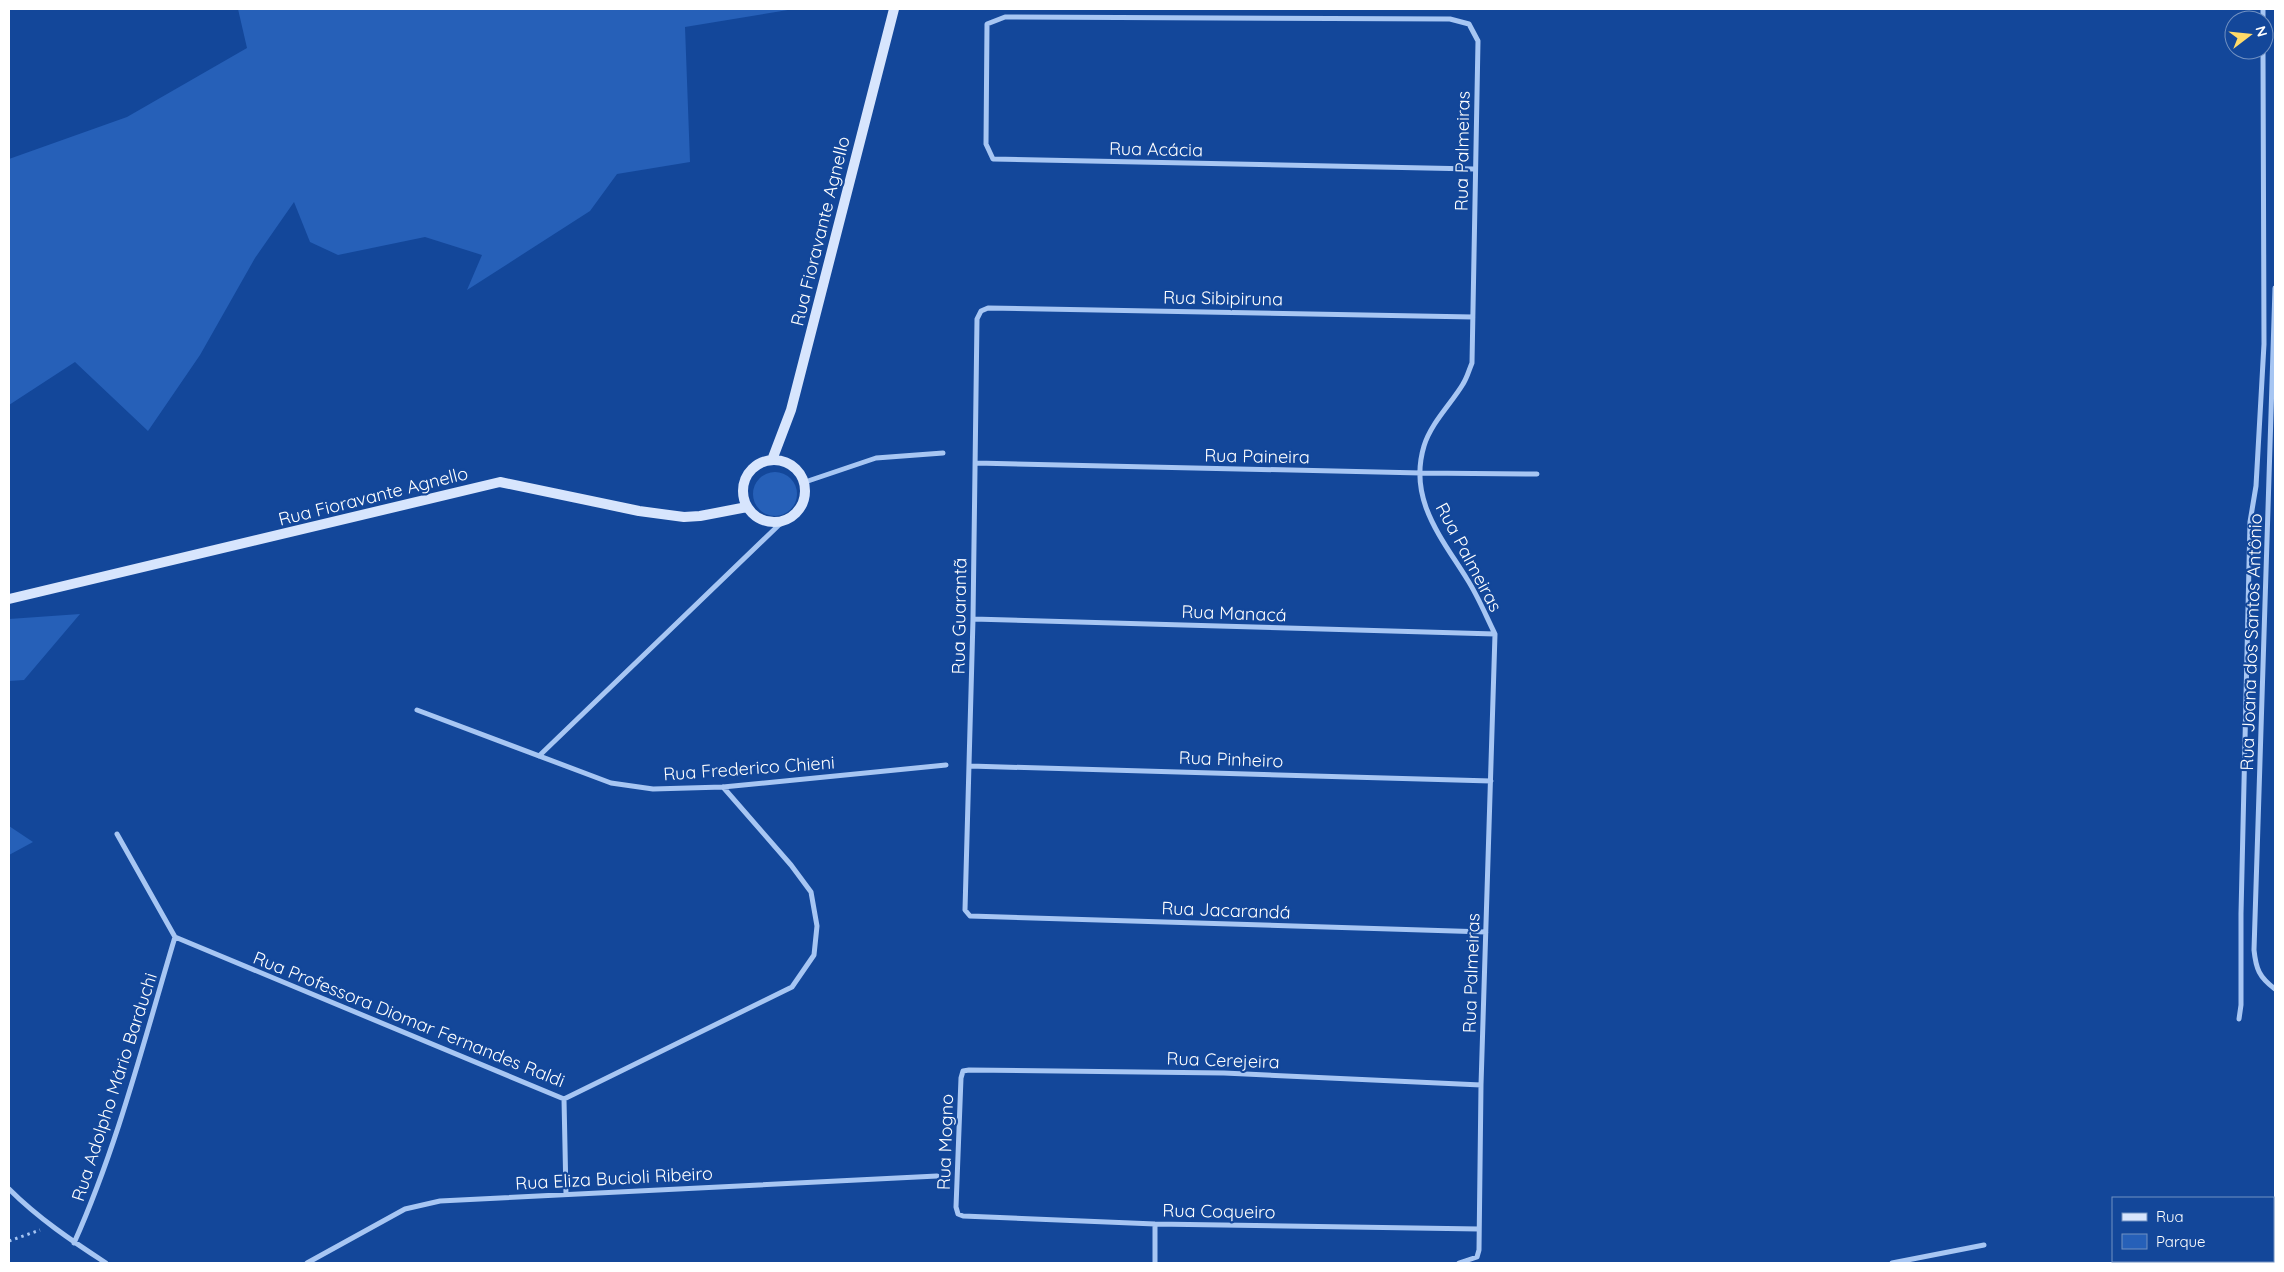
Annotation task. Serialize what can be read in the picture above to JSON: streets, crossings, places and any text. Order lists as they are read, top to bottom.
{
  "streets": {
    "main road": ["Rua Fioravante Agnello"],
    "street": [
      "Rua Acácia",
      "Rua Palmeiras",
      "Rua Sibipiruna",
      "Rua Paineira",
      "Rua Manacá",
      "Rua Guarantã",
      "Rua Joana dos Santos Antônio",
      "Rua Pinheiro",
      "Rua Frederico Chieni",
      "Rua Jacarandá",
      "Rua Professora Diomar Fernandes Raldi",
      "Rua Cerejeira",
      "Rua Adolpho Mário Barduchi",
      "Rua Mogno",
      "Rua Eliza Bucioli Ribeiro",
      "Rua Coqueiro"
    ]
  },
  "crossings": [
    ["Rua Acácia", "Rua Palmeiras"],
    ["Rua Palmeiras", "Rua Sibipiruna"],
    ["Rua Palmeiras", "Rua Paineira"],
    ["Rua Palmeiras", "Rua Manacá"],
    ["Rua Palmeiras", "Rua Pinheiro"],
    ["Rua Palmeiras", "Rua Jacarandá"],
    ["Rua Palmeiras", "Rua Cerejeira"],
    ["Rua Palmeiras", "Rua Coqueiro"],
    ["Rua Sibipiruna", "Rua Guarantã"],
    ["Rua Paineira", "Rua Guarantã"],
    ["Rua Manacá", "Rua Guarantã"],
    ["Rua Guarantã", "Rua Pinheiro"],
    ["Rua Guarantã", "Rua Jacarandá"],
    ["Rua Frederico Chieni", "Rua Professora Diomar Fernandes Raldi"],
    ["Rua Professora Diomar Fernandes Raldi", "Rua Adolpho Mário Barduchi"],
    ["Rua Cerejeira", "Rua Mogno"],
    ["Rua Mogno", "Rua Coqueiro"]
  ],
  "legend": ["Rua", "Parque"],
  "north": "right"
}
